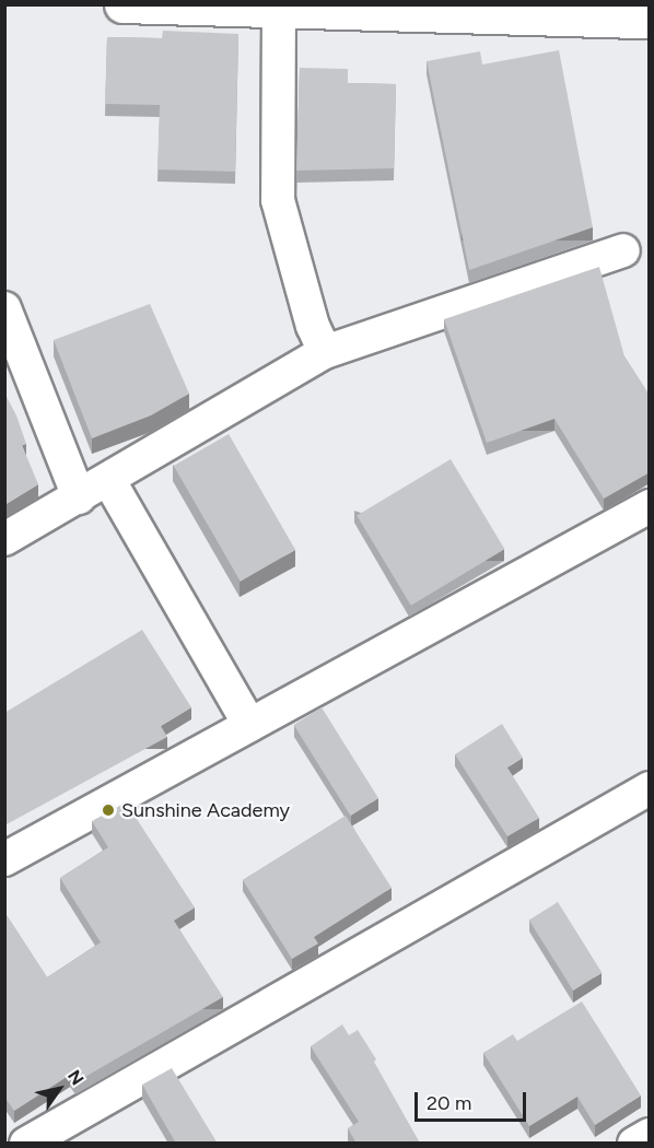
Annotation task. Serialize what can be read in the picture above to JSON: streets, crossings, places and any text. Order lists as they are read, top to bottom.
{
  "places": ["Sunshine Academy"],
  "scale_bar": "20 m",
  "north": "top right"
}
